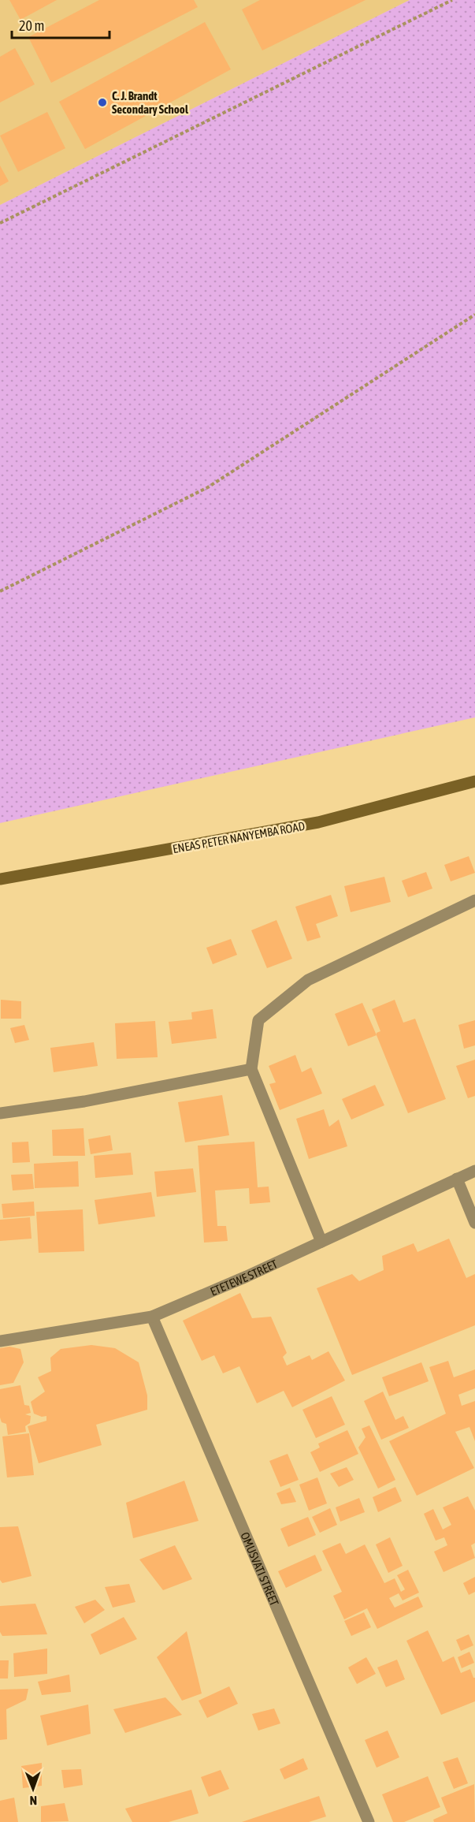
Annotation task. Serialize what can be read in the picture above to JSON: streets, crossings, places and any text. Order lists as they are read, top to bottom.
{
  "streets": {
    "main road": ["ENEAS PETER NANYEMBA ROAD"],
    "street": ["ETETEWE STREET", "OMUSVATI STREET"]
  },
  "crossings": [
    ["ETETEWE STREET", "OMUSVATI STREET"]
  ],
  "places": ["C. J. Brandt Secondary School"],
  "scale_bar": "20 m",
  "north": "bottom"
}
